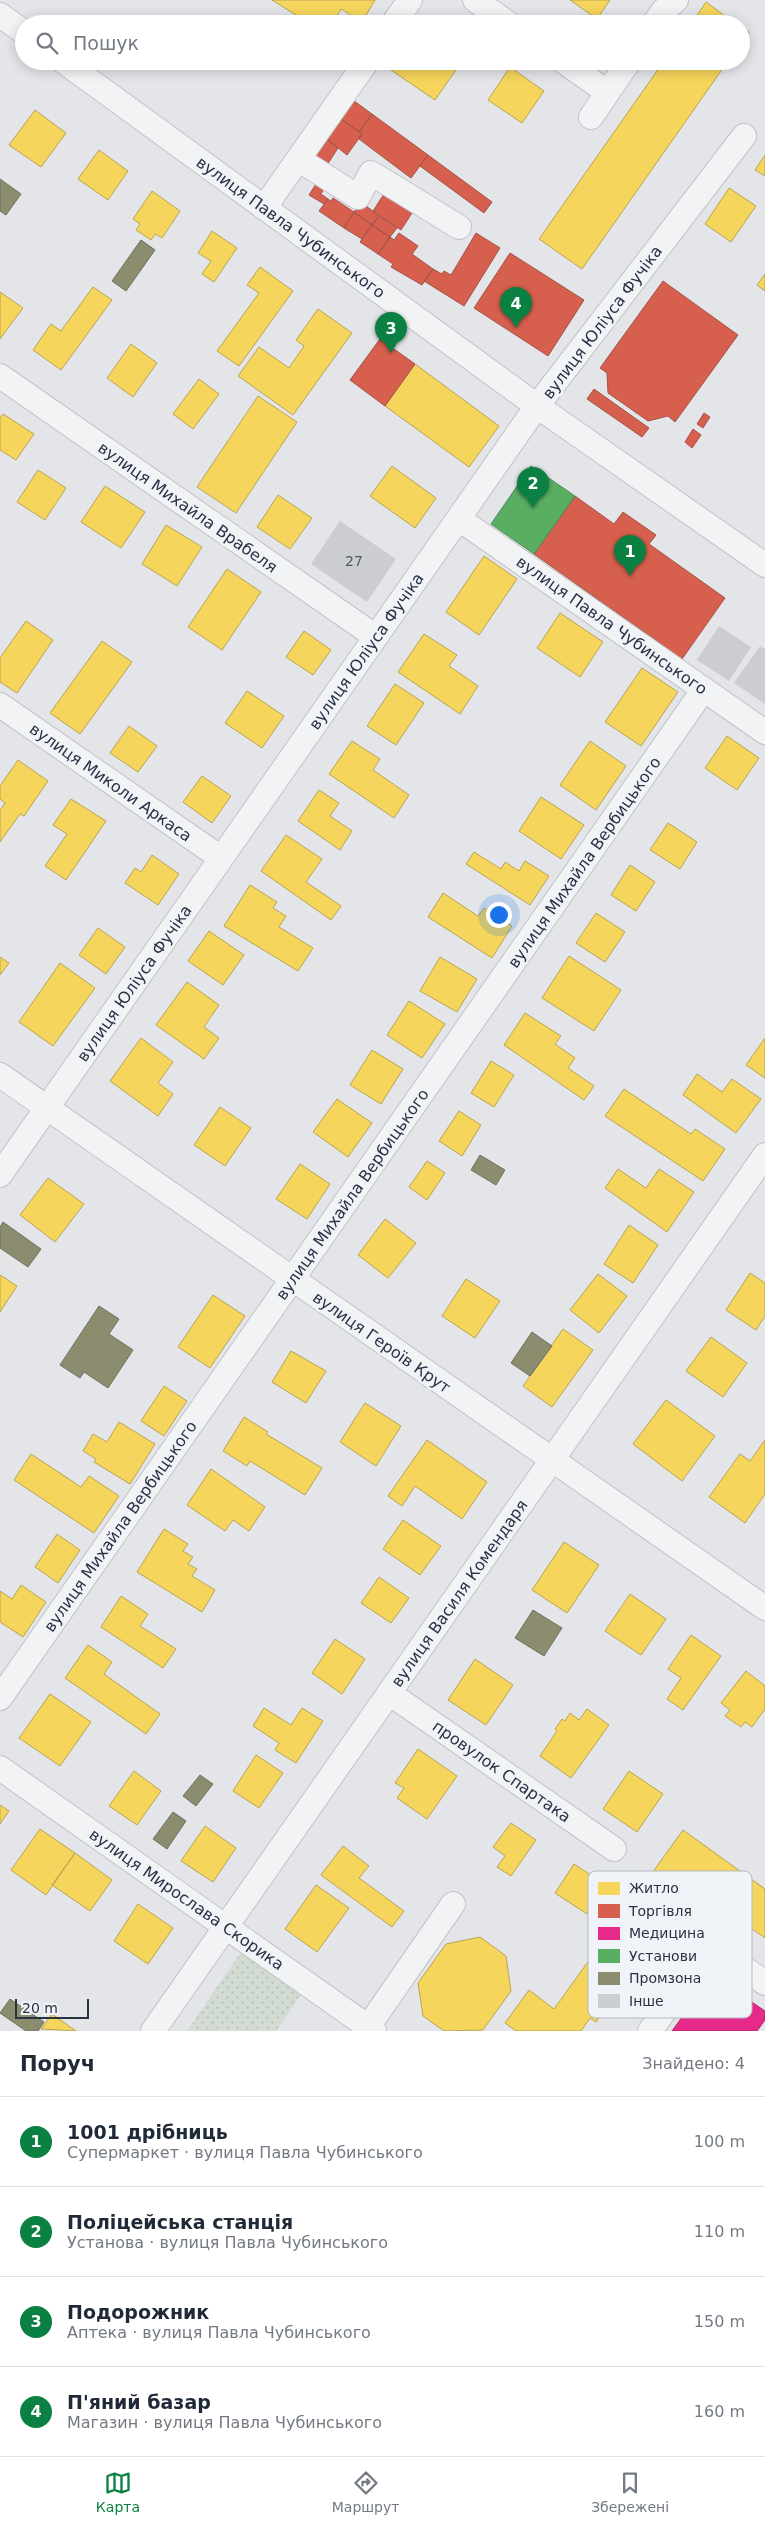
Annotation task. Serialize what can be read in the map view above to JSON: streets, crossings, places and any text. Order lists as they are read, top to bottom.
{
  "streets": {
    "street": [
      "вулиця Павла Чубинського",
      "вулиця Юліуса Фучіка",
      "вулиця Михайла Врабеля",
      "вулиця Миколи Аркаса",
      "вулиця Михайла Вербицького",
      "вулиця Героїв Крут",
      "вулиця Василя Комендаря",
      "провулок Спартака",
      "вулиця Мирослава Скорика"
    ]
  },
  "crossings": [
    ["вулиця Павла Чубинського", "вулиця Юліуса Фучіка"],
    ["вулиця Павла Чубинського", "вулиця Михайла Вербицького"],
    ["вулиця Юліуса Фучіка", "вулиця Михайла Врабеля"],
    ["вулиця Юліуса Фучіка", "вулиця Миколи Аркаса"],
    ["вулиця Юліуса Фучіка", "вулиця Героїв Крут"],
    ["вулиця Михайла Вербицького", "вулиця Героїв Крут"],
    ["вулиця Героїв Крут", "вулиця Василя Комендаря"],
    ["вулиця Василя Комендаря", "провулок Спартака"],
    ["вулиця Василя Комендаря", "вулиця Мирослава Скорика"]
  ],
  "house_numbers": ["27"],
  "legend": [
    "Житло",
    "Торгівля",
    "Медицина",
    "Установи",
    "Промзона",
    "Інше"
  ],
  "scale_bar": "20 m",
  "page": {
    "search": "Пошук",
    "pins": [
      "4",
      "3",
      "2",
      "1"
    ],
    "scale": "20 m",
    "heading": ["Поруч", "Знайдено: 4"],
    "list": [
      {
        "mark": "1",
        "name": "1001 дрібниць",
        "note": "Супермаркет · вулиця Павла Чубинського",
        "value": "100 m"
      },
      {
        "mark": "2",
        "name": "Поліцейська станція",
        "note": "Установа · вулиця Павла Чубинського",
        "value": "110 m"
      },
      {
        "mark": "3",
        "name": "Подорожник",
        "note": "Аптека · вулиця Павла Чубинського",
        "value": "150 m"
      },
      {
        "mark": "4",
        "name": "П'яний базар",
        "note": "Магазин · вулиця Павла Чубинського",
        "value": "160 m"
      }
    ],
    "nav": ["Карта", "Маршрут", "Збережені"]
  }
}
